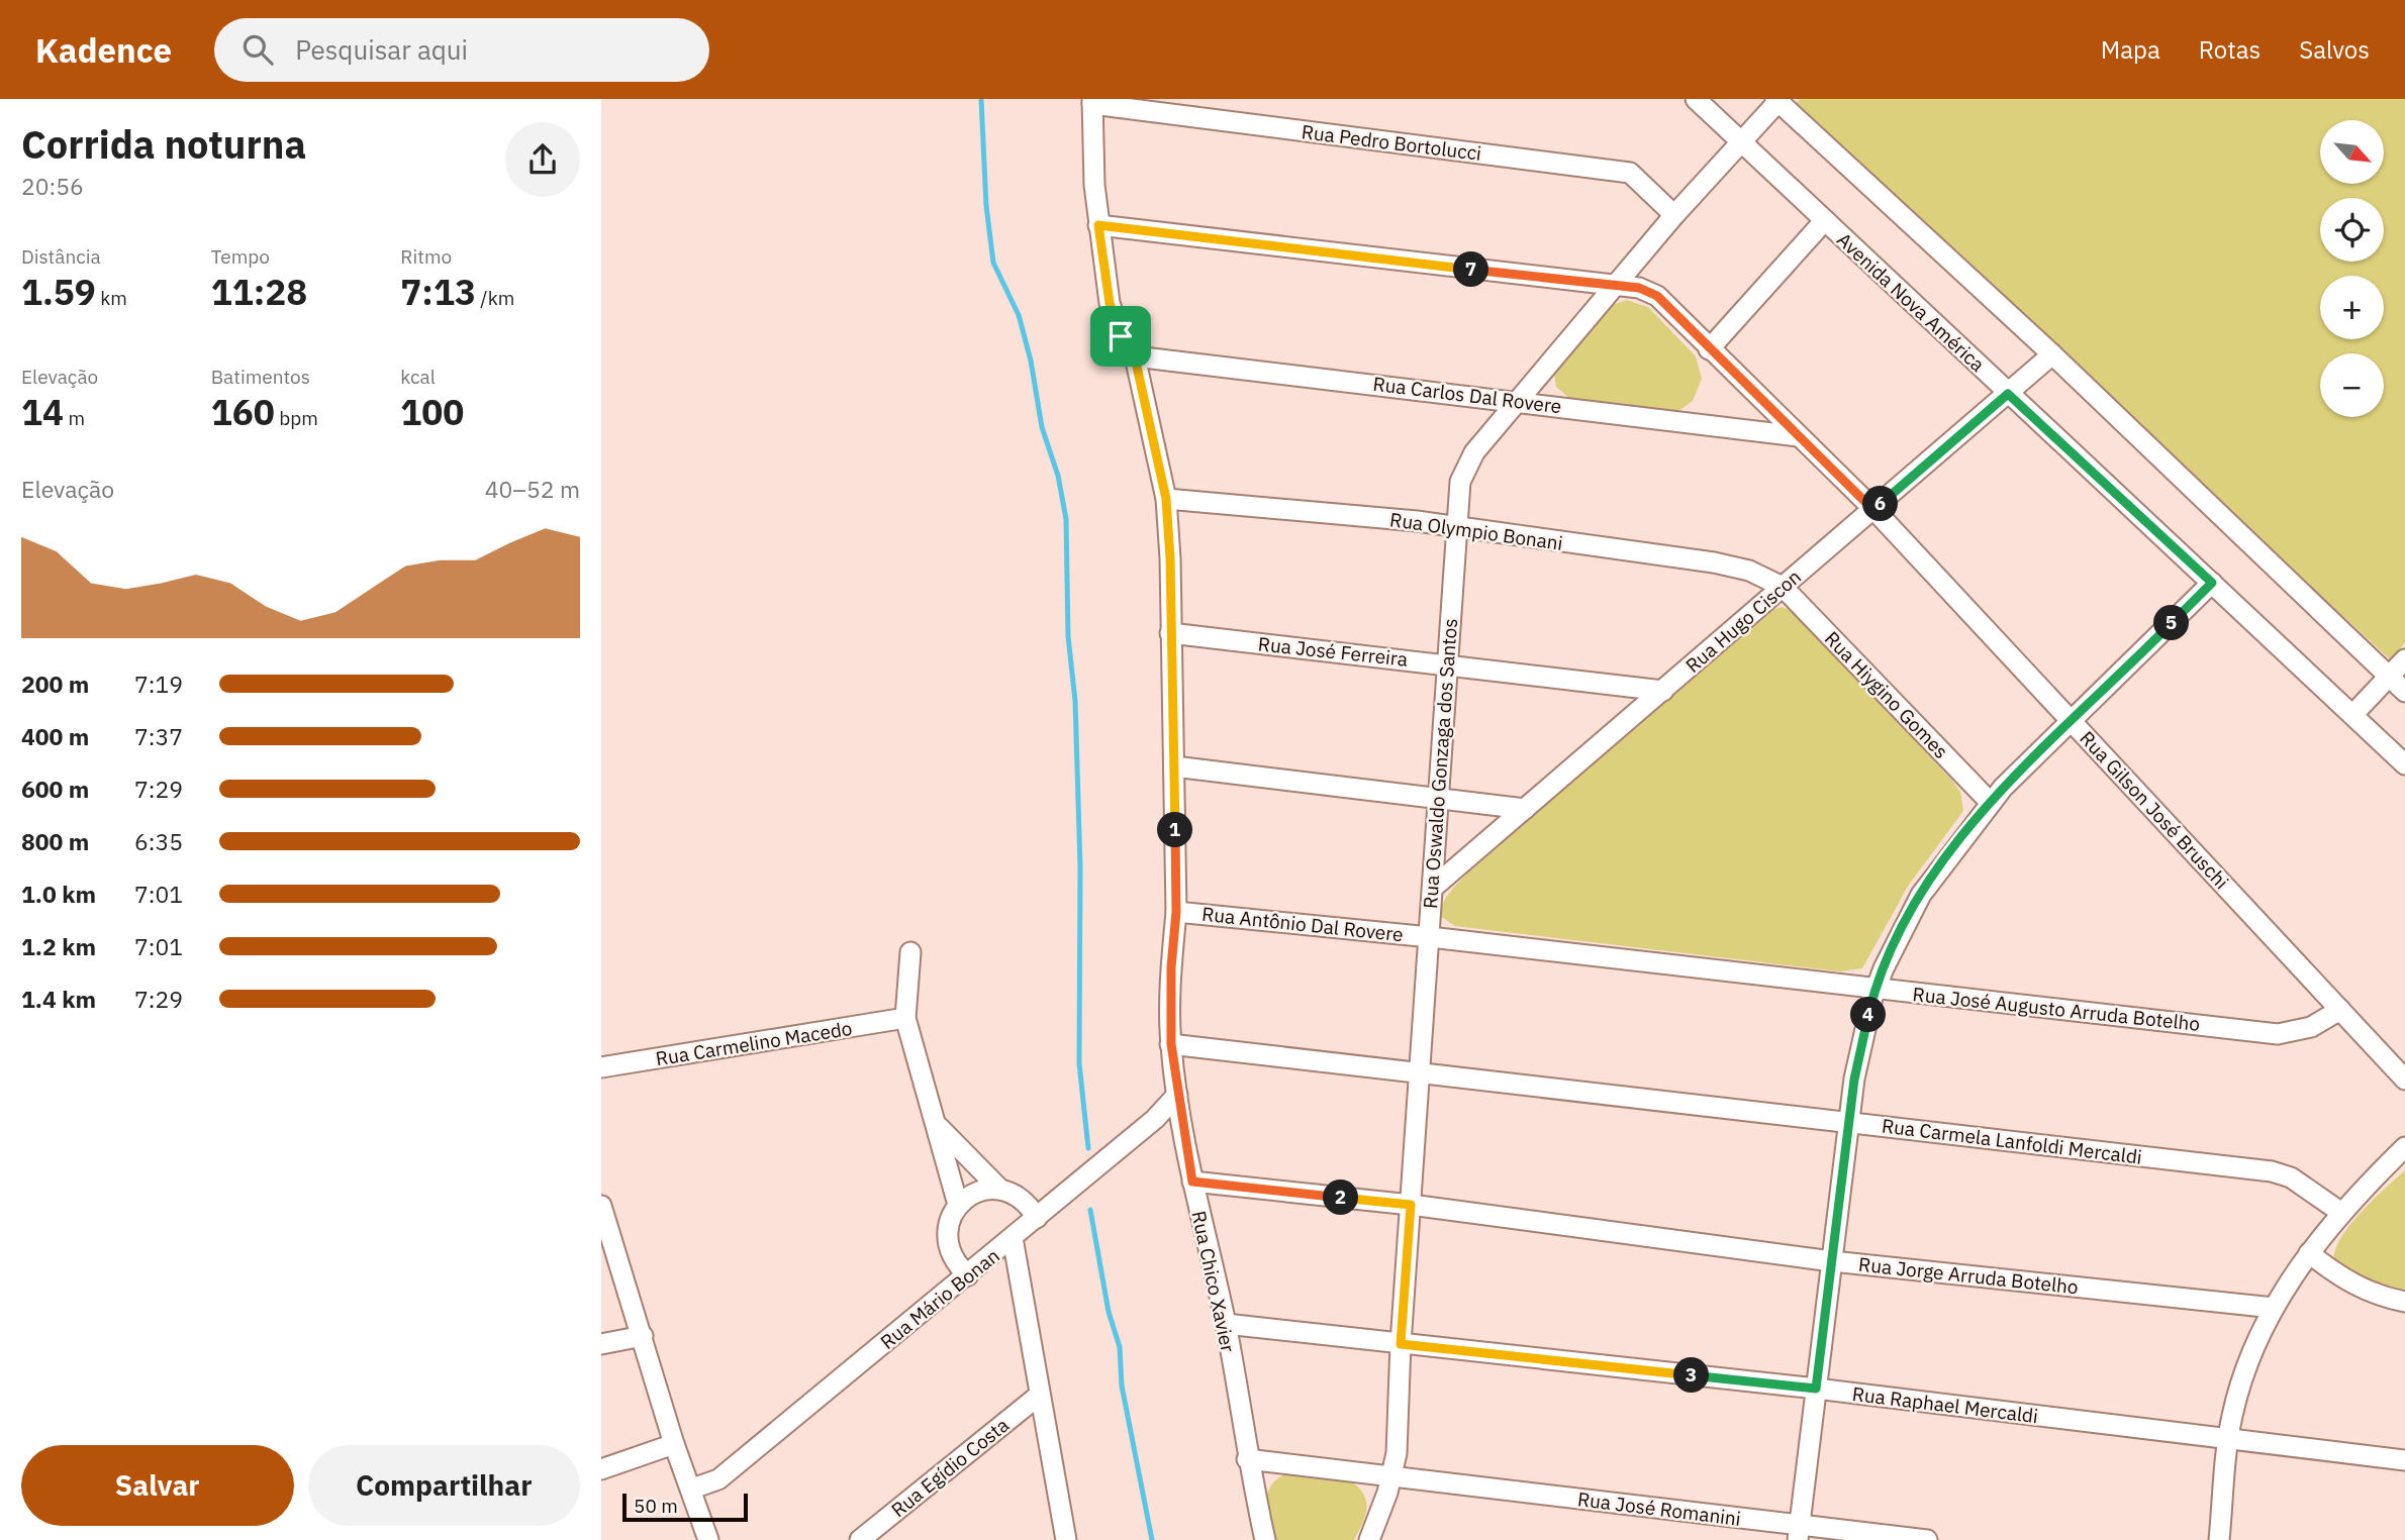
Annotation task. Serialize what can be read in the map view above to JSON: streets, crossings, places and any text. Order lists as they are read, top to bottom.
{
  "streets": {
    "street": [
      "Rua Pedro Bortolucci",
      "Avenida Nova América",
      "Rua Carlos Dal Rovere",
      "Rua Olympio Bonani",
      "Rua Hugo Ciscon",
      "Rua José Ferreira",
      "Rua Hiygino Gomes",
      "Rua Oswaldo Gonzaga dos Santos",
      "Rua Gilson José Bruschi",
      "Rua Antônio Dal Rovere",
      "Rua José Augusto Arruda Botelho",
      "Rua Carmelino Macedo",
      "Rua Carmela Lanfoldi Mercaldi",
      "Rua Jorge Arruda Botelho",
      "Rua Chico Xavier",
      "Rua Mário Bonan",
      "Rua Raphael Mercaldi",
      "Rua Egídio Costa",
      "Rua José Romanini"
    ]
  },
  "crossings": [
    ["Rua Pedro Bortolucci", "Rua Oswaldo Gonzaga dos Santos"],
    ["Rua Pedro Bortolucci", "Rua Chico Xavier"],
    ["Avenida Nova América", "Rua Hugo Ciscon"],
    ["Avenida Nova América", "Rua Oswaldo Gonzaga dos Santos"],
    ["Rua Carlos Dal Rovere", "Rua Oswaldo Gonzaga dos Santos"],
    ["Rua Carlos Dal Rovere", "Rua Gilson José Bruschi"],
    ["Rua Carlos Dal Rovere", "Rua Chico Xavier"],
    ["Rua Olympio Bonani", "Rua Hugo Ciscon"],
    ["Rua Olympio Bonani", "Rua Hiygino Gomes"],
    ["Rua Olympio Bonani", "Rua Oswaldo Gonzaga dos Santos"],
    ["Rua Olympio Bonani", "Rua Chico Xavier"],
    ["Rua Hugo Ciscon", "Rua José Ferreira"],
    ["Rua Hugo Ciscon", "Rua Hiygino Gomes"],
    ["Rua Hugo Ciscon", "Rua Oswaldo Gonzaga dos Santos"],
    ["Rua Hugo Ciscon", "Rua Gilson José Bruschi"],
    ["Rua José Ferreira", "Rua Oswaldo Gonzaga dos Santos"],
    ["Rua José Ferreira", "Rua Chico Xavier"],
    ["Rua Oswaldo Gonzaga dos Santos", "Rua Gilson José Bruschi"],
    ["Rua Oswaldo Gonzaga dos Santos", "Rua Antônio Dal Rovere"],
    ["Rua Oswaldo Gonzaga dos Santos", "Rua José Augusto Arruda Botelho"],
    ["Rua Oswaldo Gonzaga dos Santos", "Rua Carmela Lanfoldi Mercaldi"],
    ["Rua Oswaldo Gonzaga dos Santos", "Rua Jorge Arruda Botelho"],
    ["Rua Oswaldo Gonzaga dos Santos", "Rua Raphael Mercaldi"],
    ["Rua Oswaldo Gonzaga dos Santos", "Rua José Romanini"],
    ["Rua Gilson José Bruschi", "Rua José Augusto Arruda Botelho"],
    ["Rua Gilson José Bruschi", "Rua Chico Xavier"],
    ["Rua Antônio Dal Rovere", "Rua José Augusto Arruda Botelho"],
    ["Rua Antônio Dal Rovere", "Rua Chico Xavier"],
    ["Rua Carmela Lanfoldi Mercaldi", "Rua Chico Xavier"],
    ["Rua Jorge Arruda Botelho", "Rua Chico Xavier"],
    ["Rua Chico Xavier", "Rua Mário Bonan"],
    ["Rua Chico Xavier", "Rua Raphael Mercaldi"],
    ["Rua Chico Xavier", "Rua José Romanini"]
  ],
  "scale_bar": "50 m",
  "north": "bottom right",
  "page": {
    "header": "Kadence",
    "search": "Pesquisar aqui",
    "nav": ["Mapa", "Rotas", "Salvos"],
    "heading": ["Corrida noturna", "20:56"],
    "map_buttons": ["+", "−"],
    "stats": [
      ["Distância", "1.59 km"],
      ["Tempo", "11:28"],
      ["Ritmo", "7:13 /km"],
      ["Elevação", "14 m"],
      ["Batimentos", "160 bpm"],
      ["kcal", "100"]
    ],
    "pins": [
      "7",
      "6",
      "5",
      "1",
      "4",
      "2",
      "3"
    ],
    "chart": ["Elevação", "40–52 m"],
    "list": [
      {
        "name": "200 m",
        "note": "7:19"
      },
      {
        "name": "400 m",
        "note": "7:37"
      },
      {
        "name": "600 m",
        "note": "7:29"
      },
      {
        "name": "800 m",
        "note": "6:35"
      },
      {
        "name": "1.0 km",
        "note": "7:01"
      },
      {
        "name": "1.2 km",
        "note": "7:01"
      },
      {
        "name": "1.4 km",
        "note": "7:29"
      }
    ],
    "buttons": ["Salvar", "Compartilhar"],
    "scale": "50 m"
  }
}
